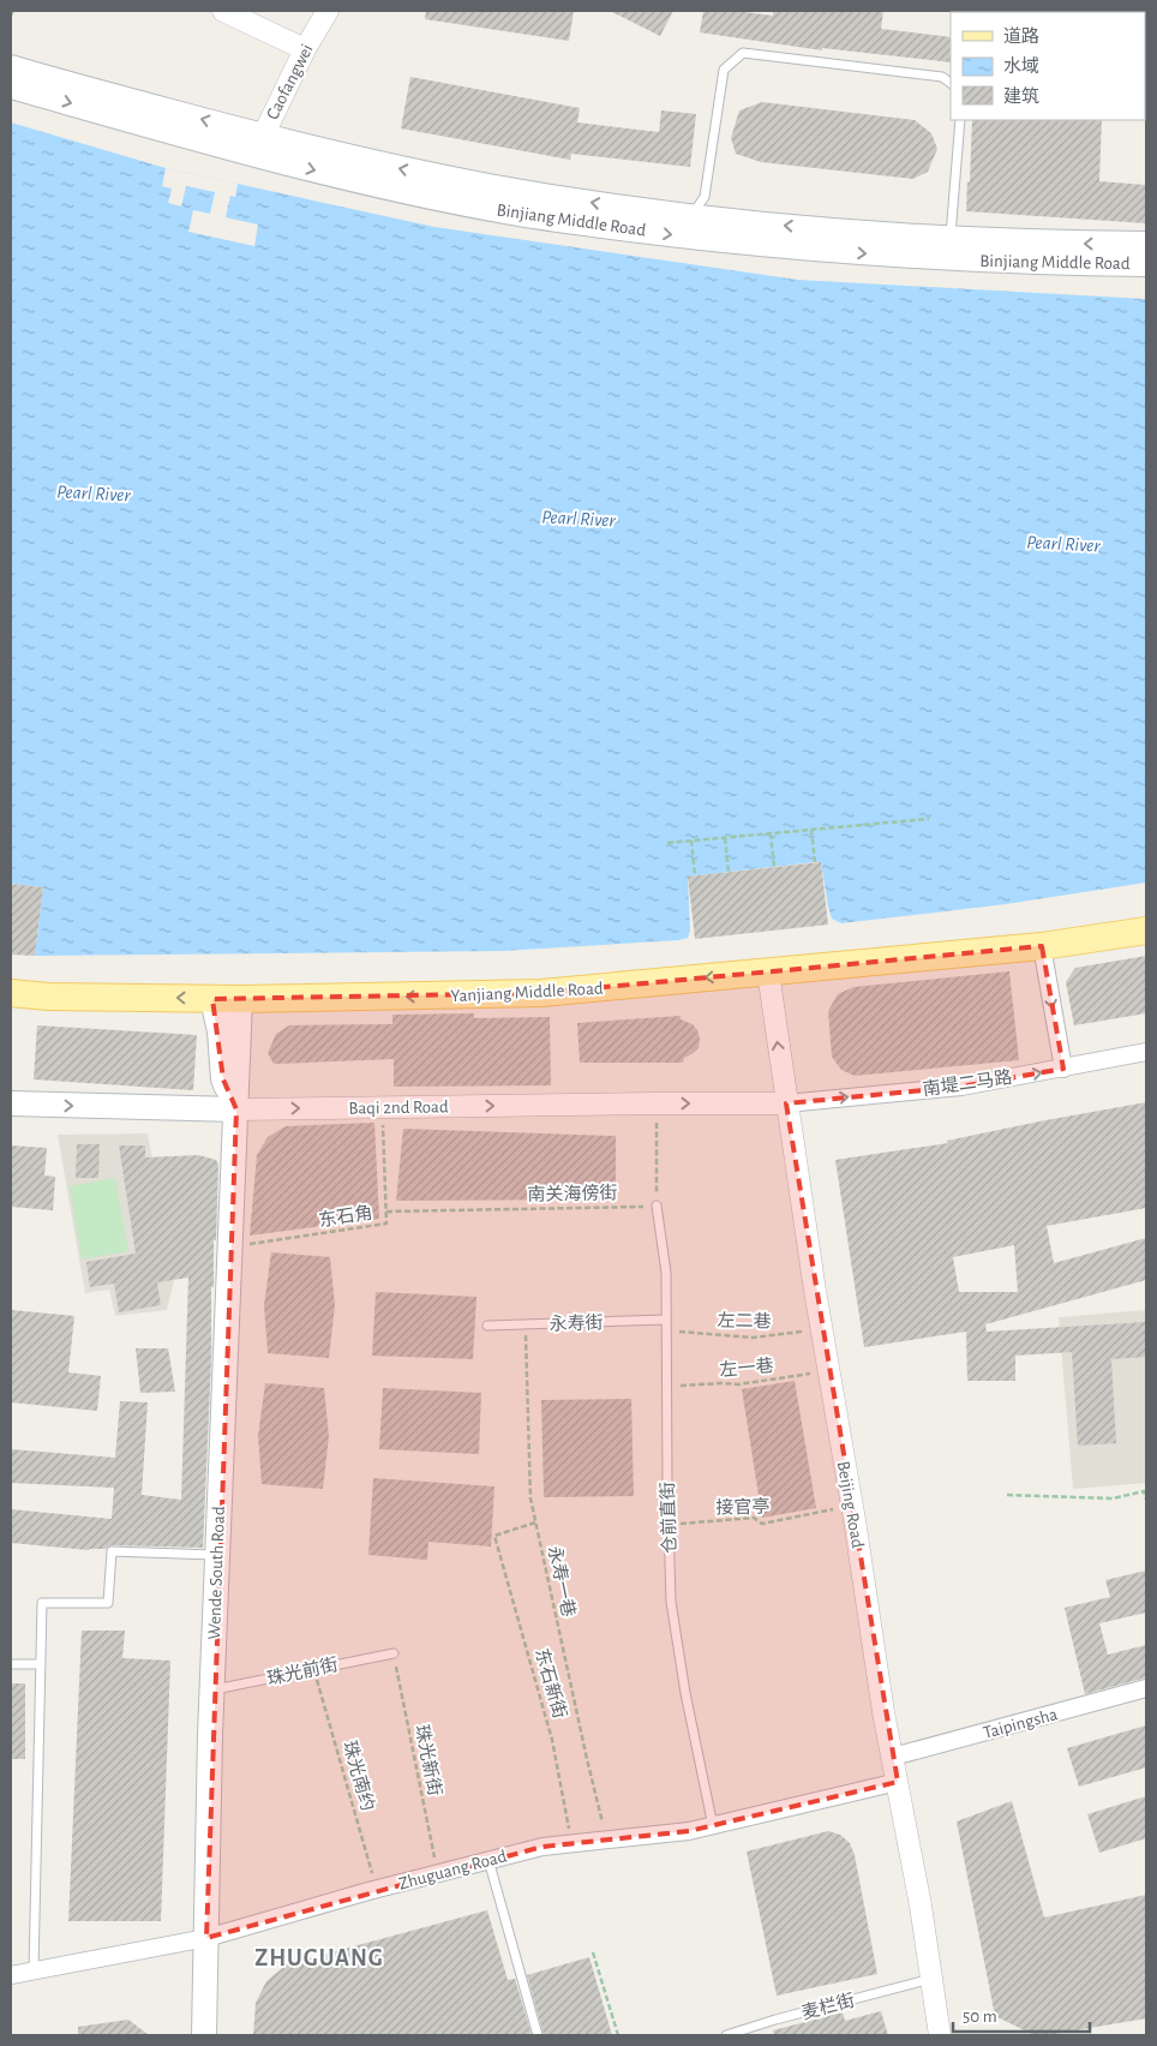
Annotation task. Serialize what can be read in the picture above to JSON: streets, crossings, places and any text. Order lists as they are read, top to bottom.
{
  "streets": {
    "main road": [
      "Binjiang Middle Road",
      "Yanjiang Middle Road",
      "Baqi 2nd Road",
      "Wende South Road"
    ],
    "street": [
      "Caofangwei",
      "南堤二马路",
      "Beijing Road",
      "Taipingsha",
      "Zhuguang Road"
    ],
    "lane": [
      "永寿街",
      "仓前直街",
      "珠光前街",
      "麦栏街"
    ],
    "path": [
      "南关海傍街",
      "东石角",
      "左二巷",
      "左一巷",
      "接官亭",
      "永寿一巷",
      "东石新街",
      "珠光新街",
      "珠光南约"
    ]
  },
  "crossings": [
    ["Caofangwei", "Binjiang Middle Road"],
    ["Yanjiang Middle Road", "Beijing Road"],
    ["Yanjiang Middle Road", "Wende South Road"],
    ["南堤二马路", "Baqi 2nd Road"],
    ["南堤二马路", "Beijing Road"],
    ["Baqi 2nd Road", "东石角"],
    ["Baqi 2nd Road", "Beijing Road"],
    ["Baqi 2nd Road", "Wende South Road"],
    ["南关海傍街", "东石角"],
    ["南关海傍街", "仓前直街"],
    ["东石角", "Wende South Road"],
    ["左二巷", "Beijing Road"],
    ["左二巷", "仓前直街"],
    ["永寿街", "仓前直街"],
    ["永寿街", "永寿一巷"],
    ["左一巷", "Beijing Road"],
    ["左一巷", "仓前直街"],
    ["Beijing Road", "接官亭"],
    ["Beijing Road", "Taipingsha"],
    ["Beijing Road", "Zhuguang Road"],
    ["Beijing Road", "麦栏街"],
    ["接官亭", "仓前直街"],
    ["仓前直街", "Zhuguang Road"],
    ["Wende South Road", "珠光前街"],
    ["Wende South Road", "Zhuguang Road"],
    ["永寿一巷", "东石新街"],
    ["永寿一巷", "Zhuguang Road"],
    ["珠光前街", "珠光新街"],
    ["珠光前街", "珠光南约"],
    ["东石新街", "Zhuguang Road"],
    ["珠光新街", "Zhuguang Road"],
    ["珠光南约", "Zhuguang Road"]
  ],
  "one_way": ["Yanjiang Middle Road", "南堤二马路", "Baqi 2nd Road"],
  "districts": ["ZHUGUANG"],
  "water": ["Pearl River"],
  "legend": ["道路", "水域", "建筑"],
  "scale_bar": "50 m"
}
